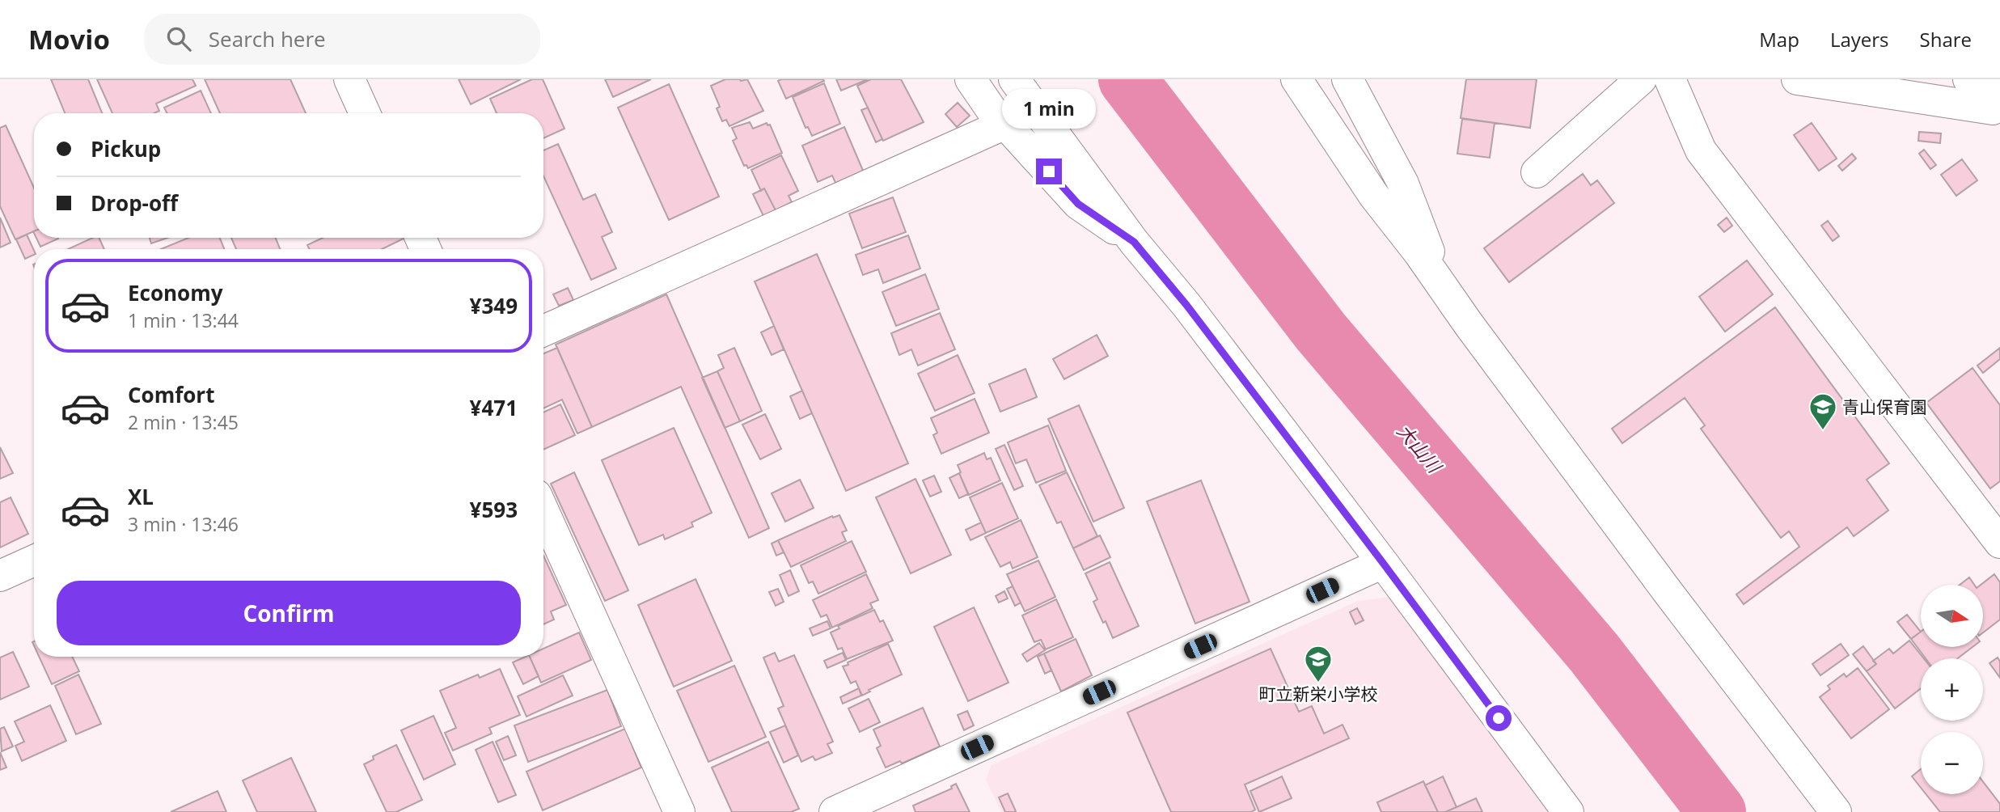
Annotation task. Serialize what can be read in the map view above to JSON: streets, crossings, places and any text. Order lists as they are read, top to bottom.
{
  "water": ["大山川"],
  "places": {
    "school or university": ["青山保育園", "町立新栄小学校"]
  },
  "north": "right",
  "page": {
    "header": "Movio",
    "search": "Search here",
    "nav": ["Map", "Layers", "Share"],
    "bubble": "1 min",
    "banner": ["Pickup", "Drop-off"],
    "list": [
      {
        "name": "Economy",
        "note": "1 min · 13:44",
        "value": "¥349"
      },
      {
        "name": "Comfort",
        "note": "2 min · 13:45",
        "value": "¥471"
      },
      {
        "name": "XL",
        "note": "3 min · 13:46",
        "value": "¥593"
      }
    ],
    "buttons": "Confirm",
    "map_buttons": ["+", "−"]
  }
}
